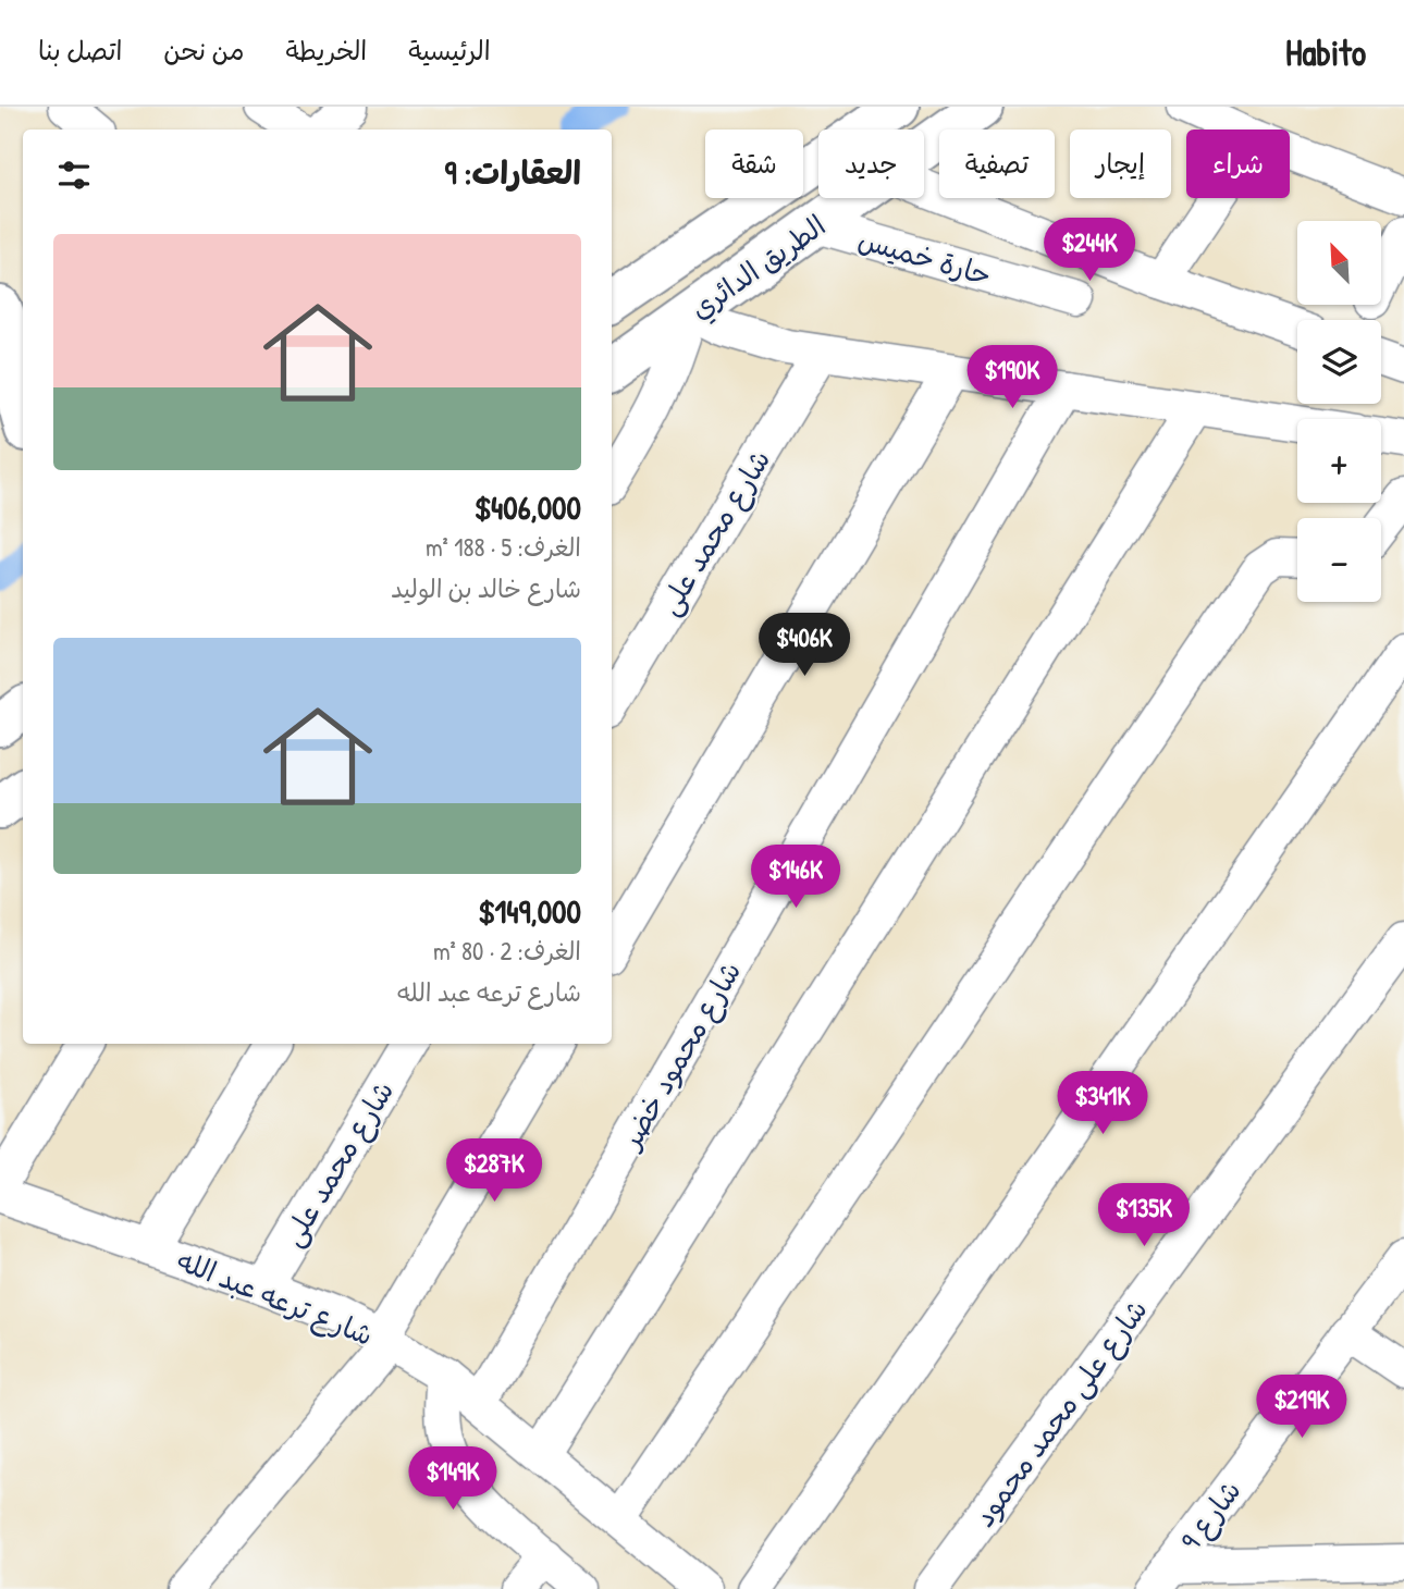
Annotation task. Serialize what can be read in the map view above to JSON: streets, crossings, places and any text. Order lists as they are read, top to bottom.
{
  "streets": {
    "main road": ["الطريق الدائري"],
    "street": [
      "حارة خميس",
      "شارع محمد على",
      "شارع محمود خضر",
      "شارع ترعه عبد الله",
      "شارع على محمد محمود",
      "شارع 9"
    ]
  },
  "crossings": [
    ["حارة خميس", "الطريق الدائري"],
    ["شارع محمد على", "شارع ترعه عبد الله"],
    ["شارع محمود خضر", "شارع ترعه عبد الله"]
  ],
  "north": "top left",
  "page": {
    "header": "Habito",
    "nav": [
      "الرئيسية",
      "الخريطة",
      "من نحن",
      "اتصل بنا"
    ],
    "chip": [
      "شراء",
      "إيجار",
      "تصفية",
      "جديد",
      "شقة"
    ],
    "heading": "العقارات: 9",
    "price": [
      "$244K",
      "$190K",
      "$406K",
      "$146K",
      "$341K",
      "$287K",
      "$135K",
      "$219K",
      "$149K"
    ],
    "map_buttons": ["+", "−"],
    "list": [
      {
        "name": "$406,000",
        "note": "الغرف: 5 · 188 m² · شارع خالد بن الوليد"
      },
      {
        "name": "$149,000",
        "note": "الغرف: 2 · 80 m² · شارع ترعه عبد الله"
      }
    ]
  }
}
